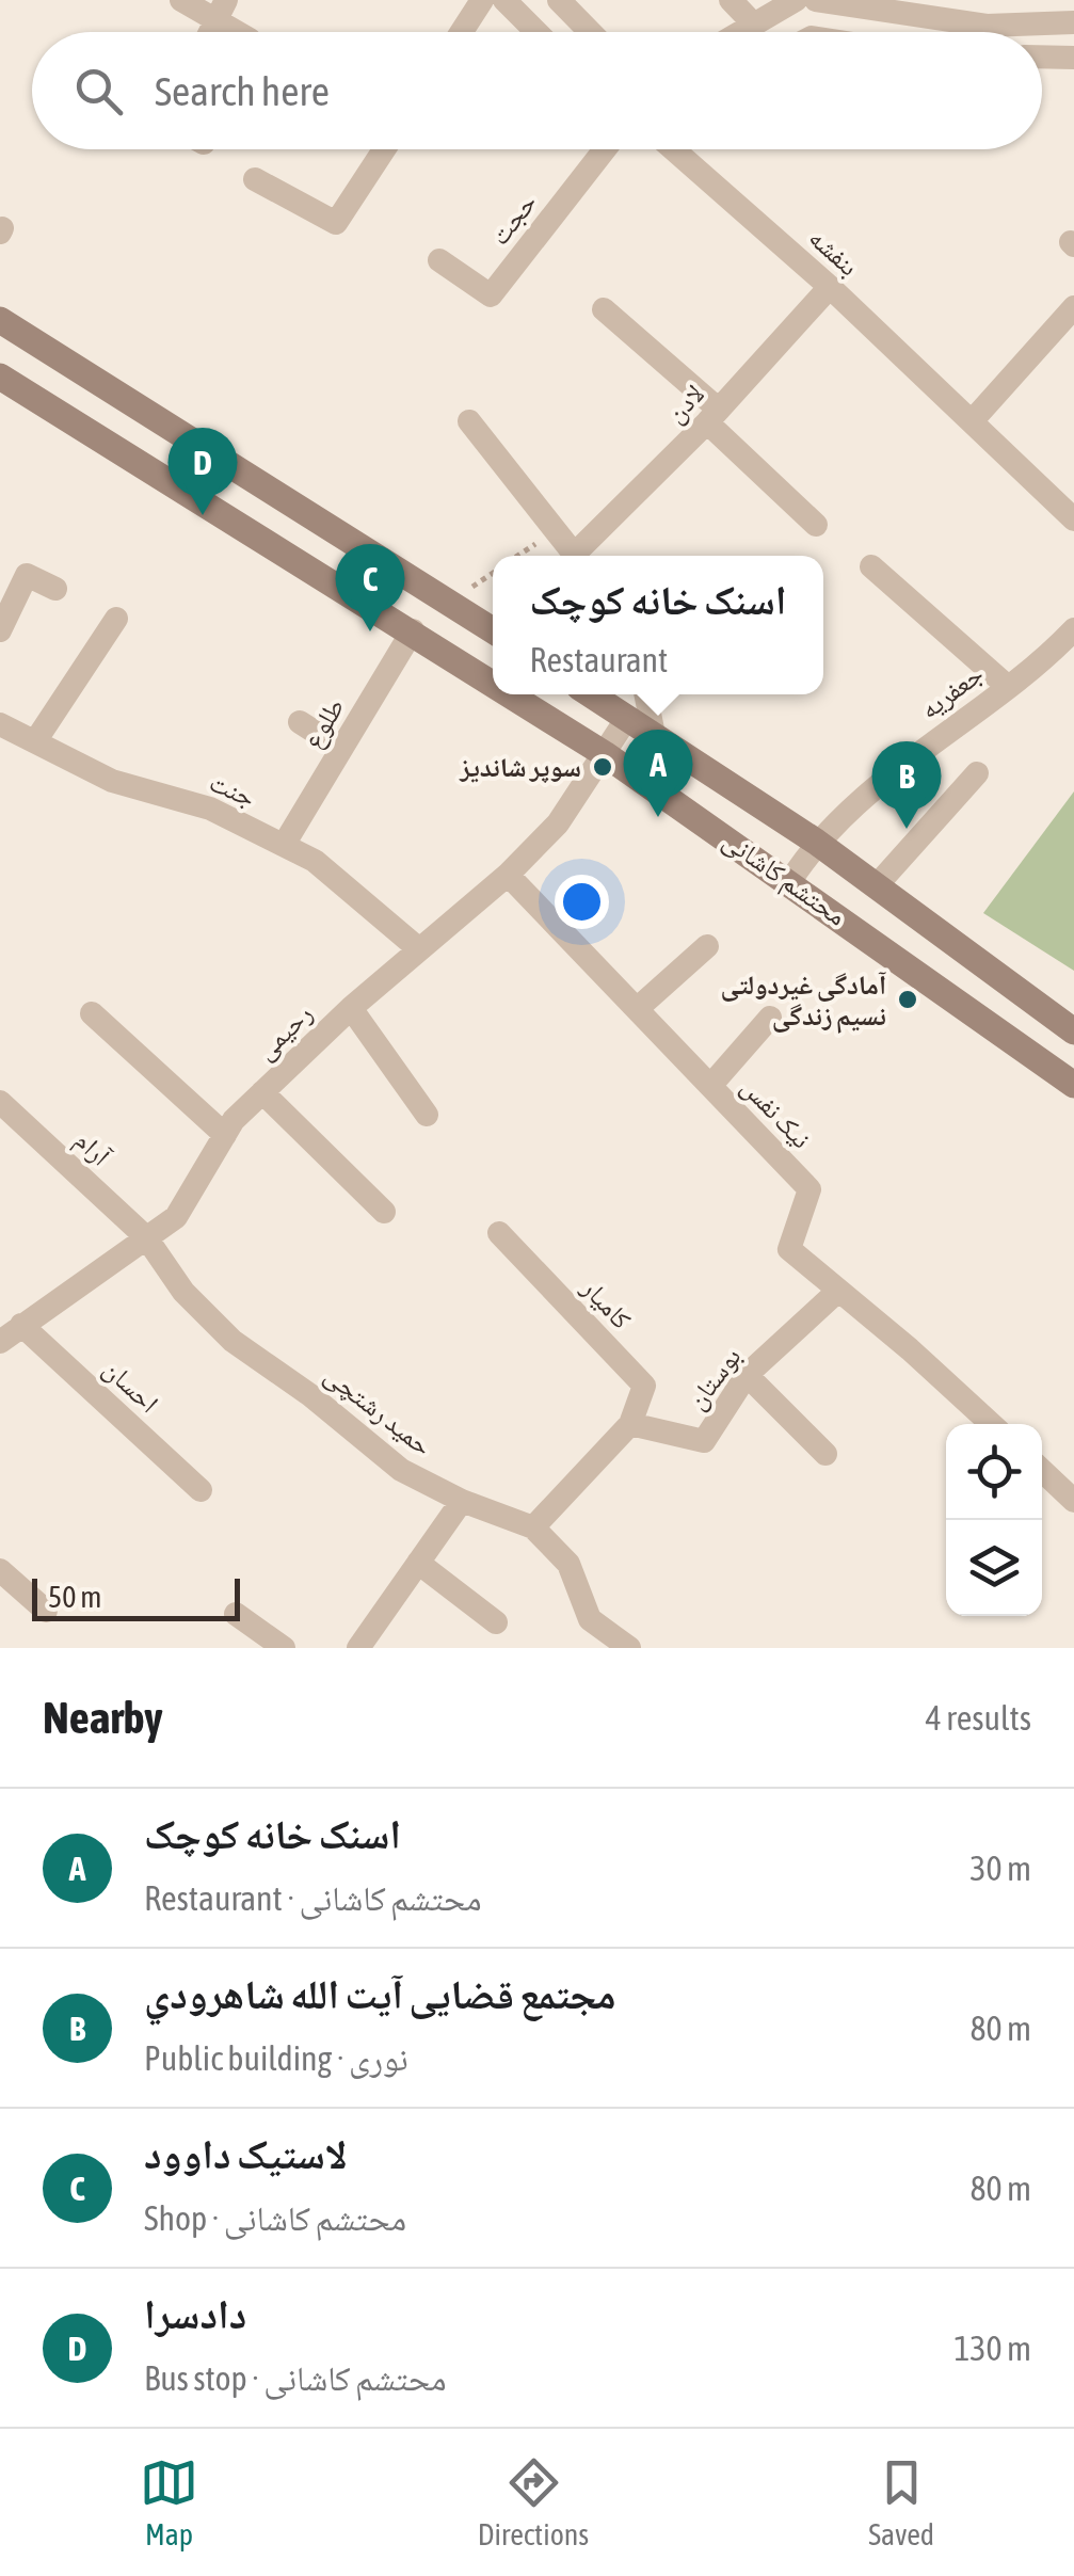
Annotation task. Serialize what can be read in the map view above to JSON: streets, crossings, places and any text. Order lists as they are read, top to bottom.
{
  "streets": {
    "main road": ["محتشم کاشانی"],
    "street": [
      "حجت",
      "بنفشه",
      "لادن",
      "جعفریه",
      "طلوع",
      "جنت",
      "رحیمی",
      "نیک نفس",
      "آرام",
      "کامیار",
      "بوستان",
      "احسان",
      "حمید رشتچی"
    ]
  },
  "crossings": [
    ["بنفشه", "لادن"],
    ["جعفریه", "محتشم کاشانی"],
    ["طلوع", "جنت"],
    ["طلوع", "محتشم کاشانی"],
    ["جنت", "رحیمی"],
    ["محتشم کاشانی", "رحیمی"],
    ["رحیمی", "نیک نفس"],
    ["رحیمی", "آرام"],
    ["رحیمی", "احسان"],
    ["رحیمی", "حمید رشتچی"],
    ["نیک نفس", "بوستان"],
    ["آرام", "حمید رشتچی"],
    ["کامیار", "بوستان"]
  ],
  "places": ["سوپر شاندیز", "آمادگی غیردولتی نسیم زندگی"],
  "scale_bar": "50 m",
  "page": {
    "search": "Search here",
    "pins": [
      "D",
      "C",
      "A",
      "B"
    ],
    "popup": ["اسنک خانه کوچک", "Restaurant"],
    "scale": "50 m",
    "heading": ["Nearby", "4 results"],
    "list": [
      {
        "mark": "A",
        "name": "اسنک خانه کوچک",
        "note": "Restaurant · محتشم کاشانی",
        "value": "30 m"
      },
      {
        "mark": "B",
        "name": "مجتمع قضایی آیت الله شاهرودي",
        "note": "Public building · نوری",
        "value": "80 m"
      },
      {
        "mark": "C",
        "name": "لاستیک داوود",
        "note": "Shop · محتشم کاشانی",
        "value": "80 m"
      },
      {
        "mark": "D",
        "name": "دادسرا",
        "note": "Bus stop · محتشم کاشانی",
        "value": "130 m"
      }
    ],
    "nav": ["Map", "Directions", "Saved"]
  }
}
